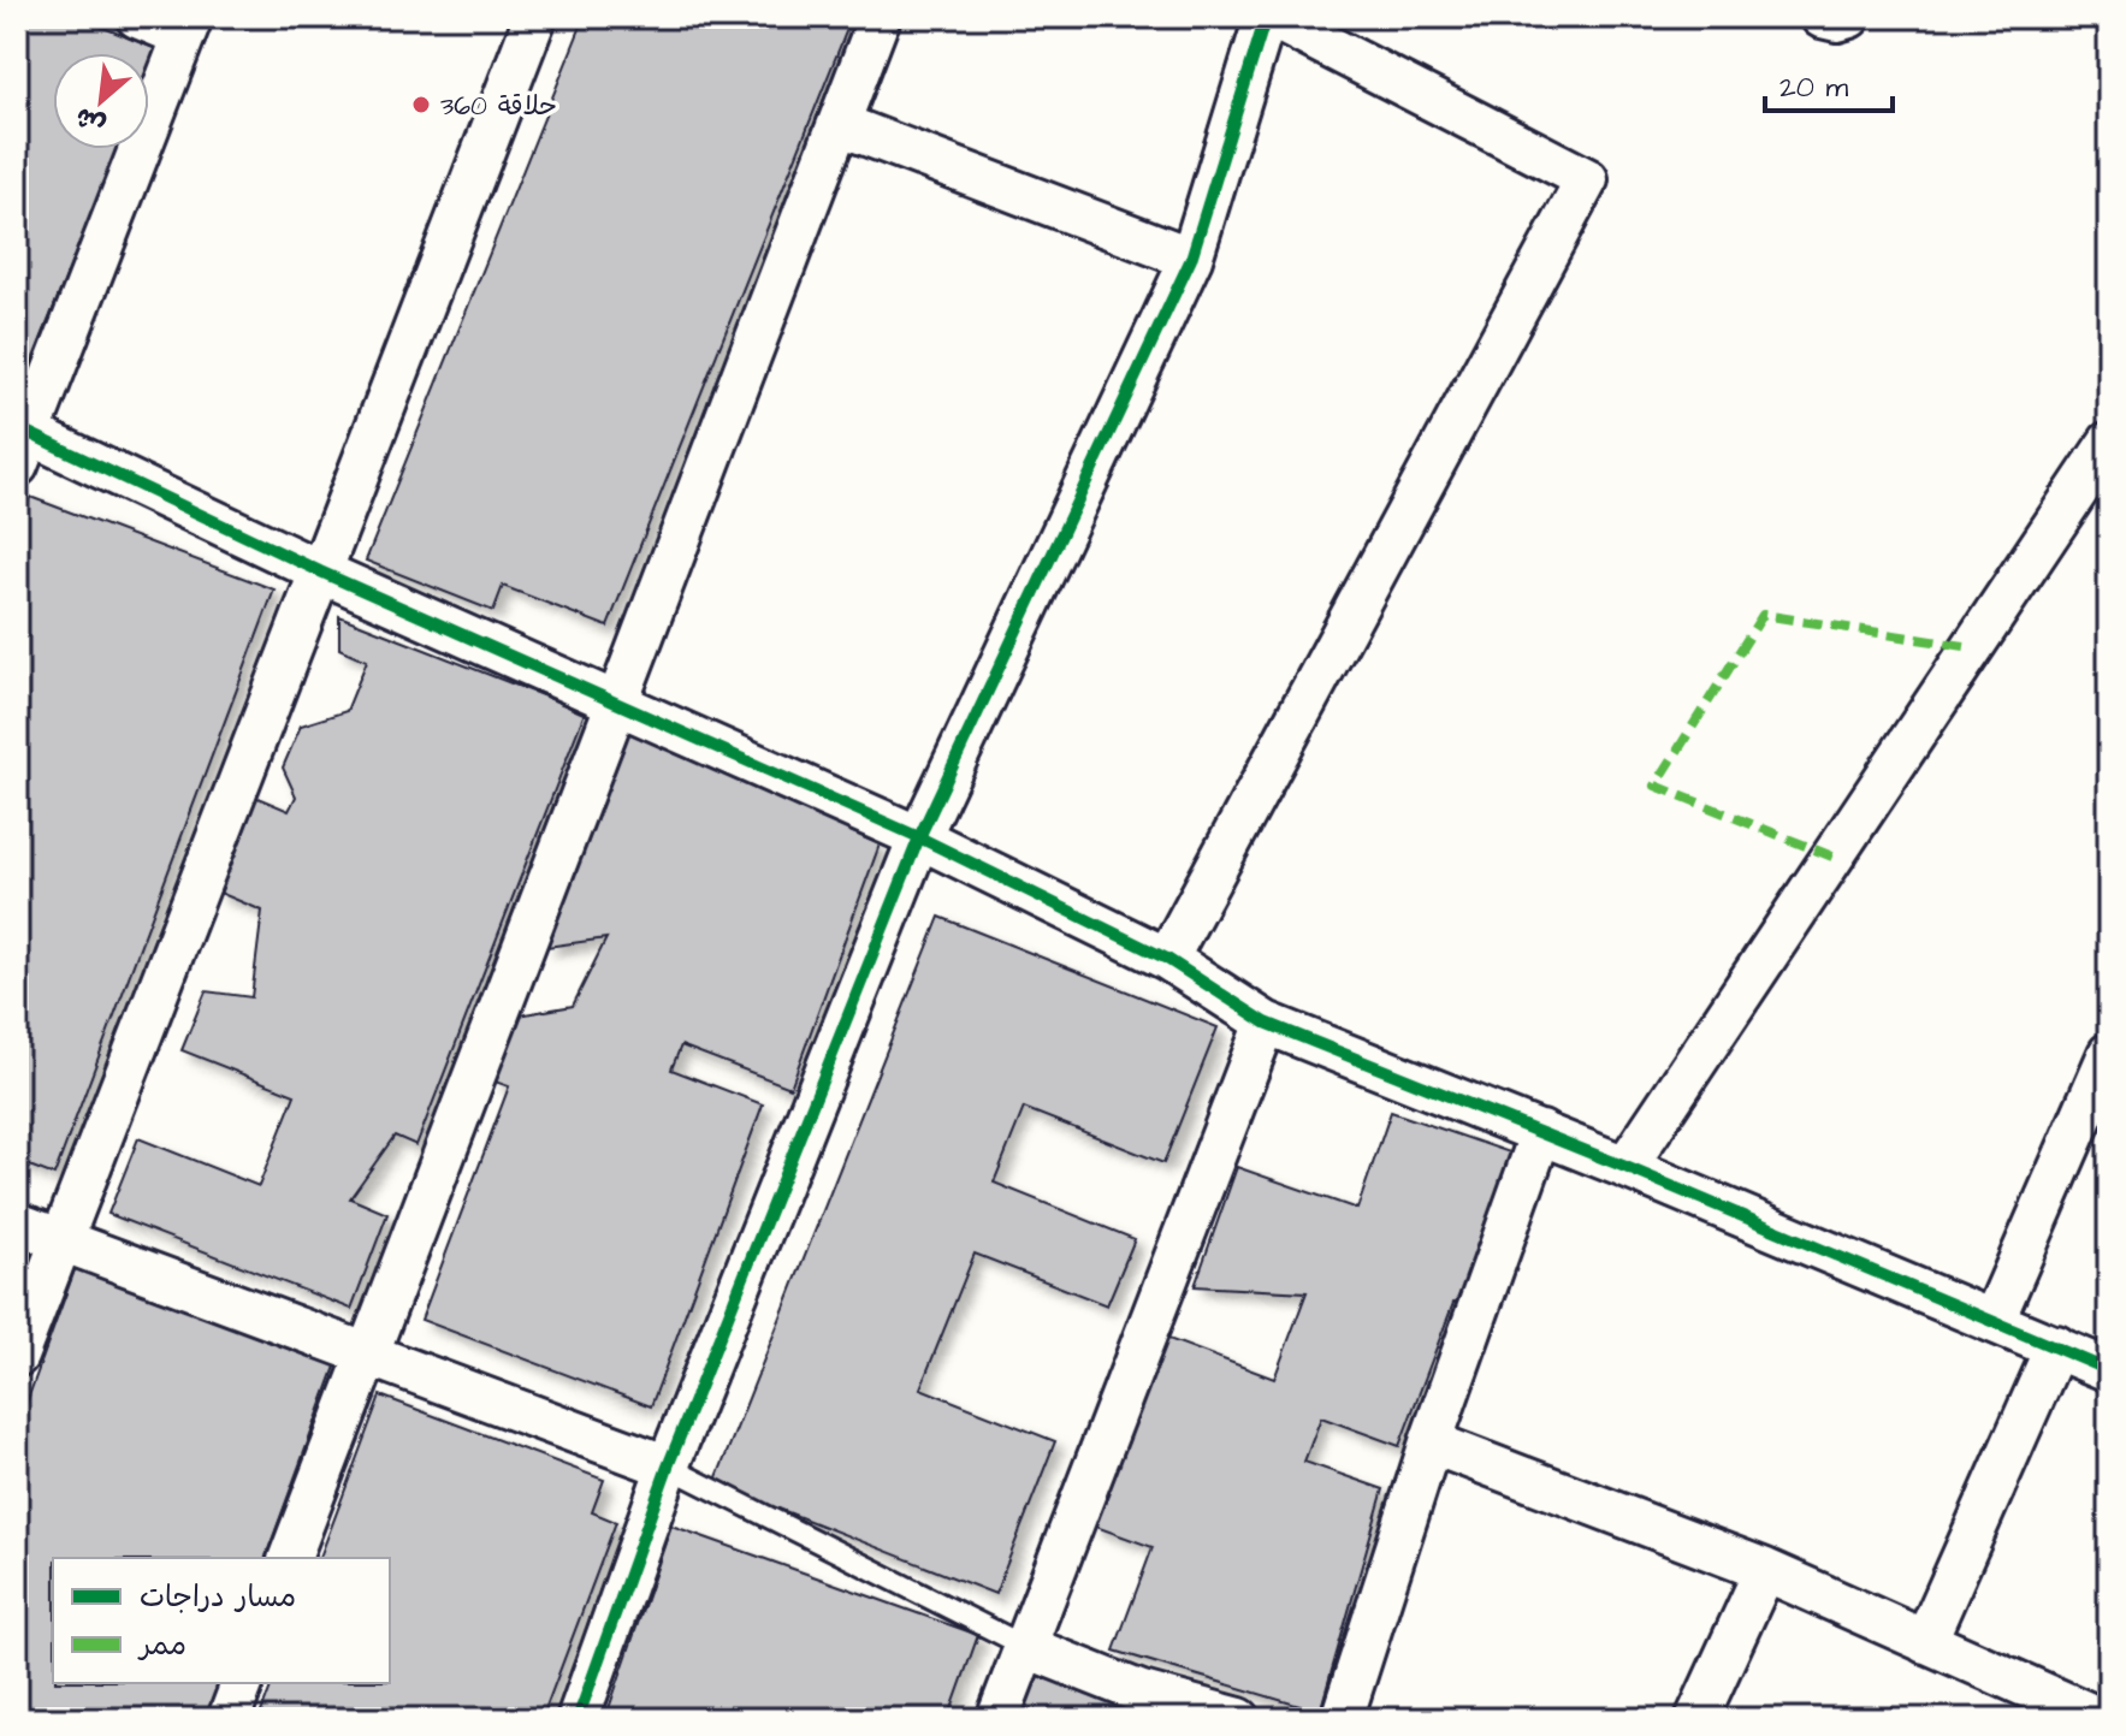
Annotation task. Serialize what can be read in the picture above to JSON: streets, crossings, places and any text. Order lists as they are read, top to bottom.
{
  "places": ["حلاقة 360"],
  "legend": ["مسار دراجات", "ممر"],
  "scale_bar": "20 m",
  "north": "bottom left"
}
